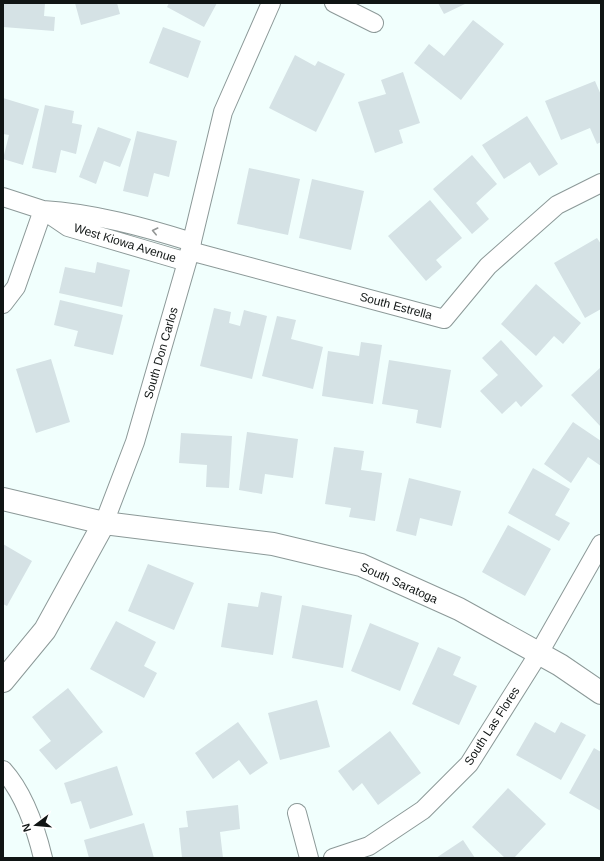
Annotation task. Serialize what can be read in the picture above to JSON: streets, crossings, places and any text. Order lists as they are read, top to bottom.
{
  "streets": {
    "street": [
      "West Kiowa Avenue",
      "South Estrella",
      "South Don Carlos",
      "South Saratoga",
      "South Las Flores"
    ]
  },
  "crossings": [
    ["West Kiowa Avenue", "South Estrella"],
    ["West Kiowa Avenue", "South Don Carlos"],
    ["South Estrella", "South Don Carlos"],
    ["South Don Carlos", "South Saratoga"],
    ["South Saratoga", "South Las Flores"]
  ],
  "north": "left"
}
